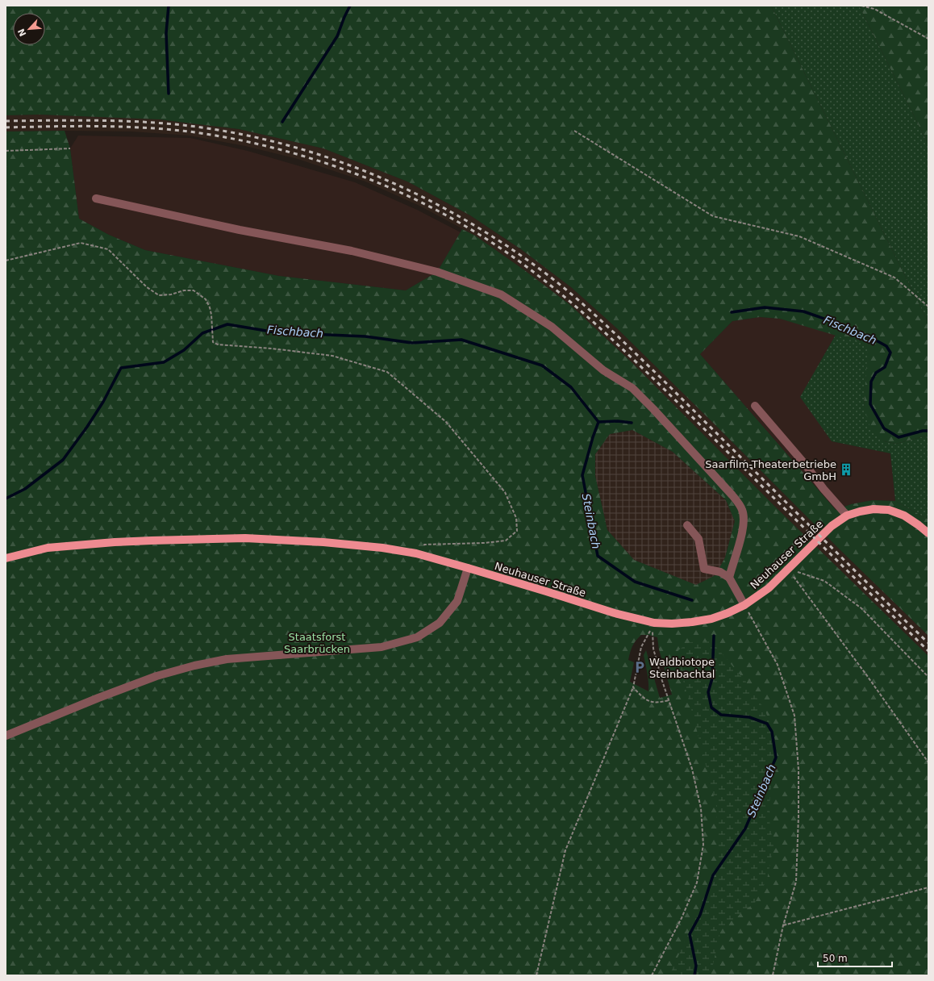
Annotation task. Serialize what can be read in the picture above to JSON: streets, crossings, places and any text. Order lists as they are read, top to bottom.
{
  "streets": {
    "main road": ["Neuhauser Straße"]
  },
  "water": ["Fischbach", "Steinbach"],
  "parks": ["Staatsforst Saarbrücken"],
  "places": {
    "building": ["Saarfilm-Theaterbetriebe GmbH"],
    "parking": ["Waldbiotope Steinbachtal"]
  },
  "scale_bar": "50 m",
  "north": "bottom left"
}
